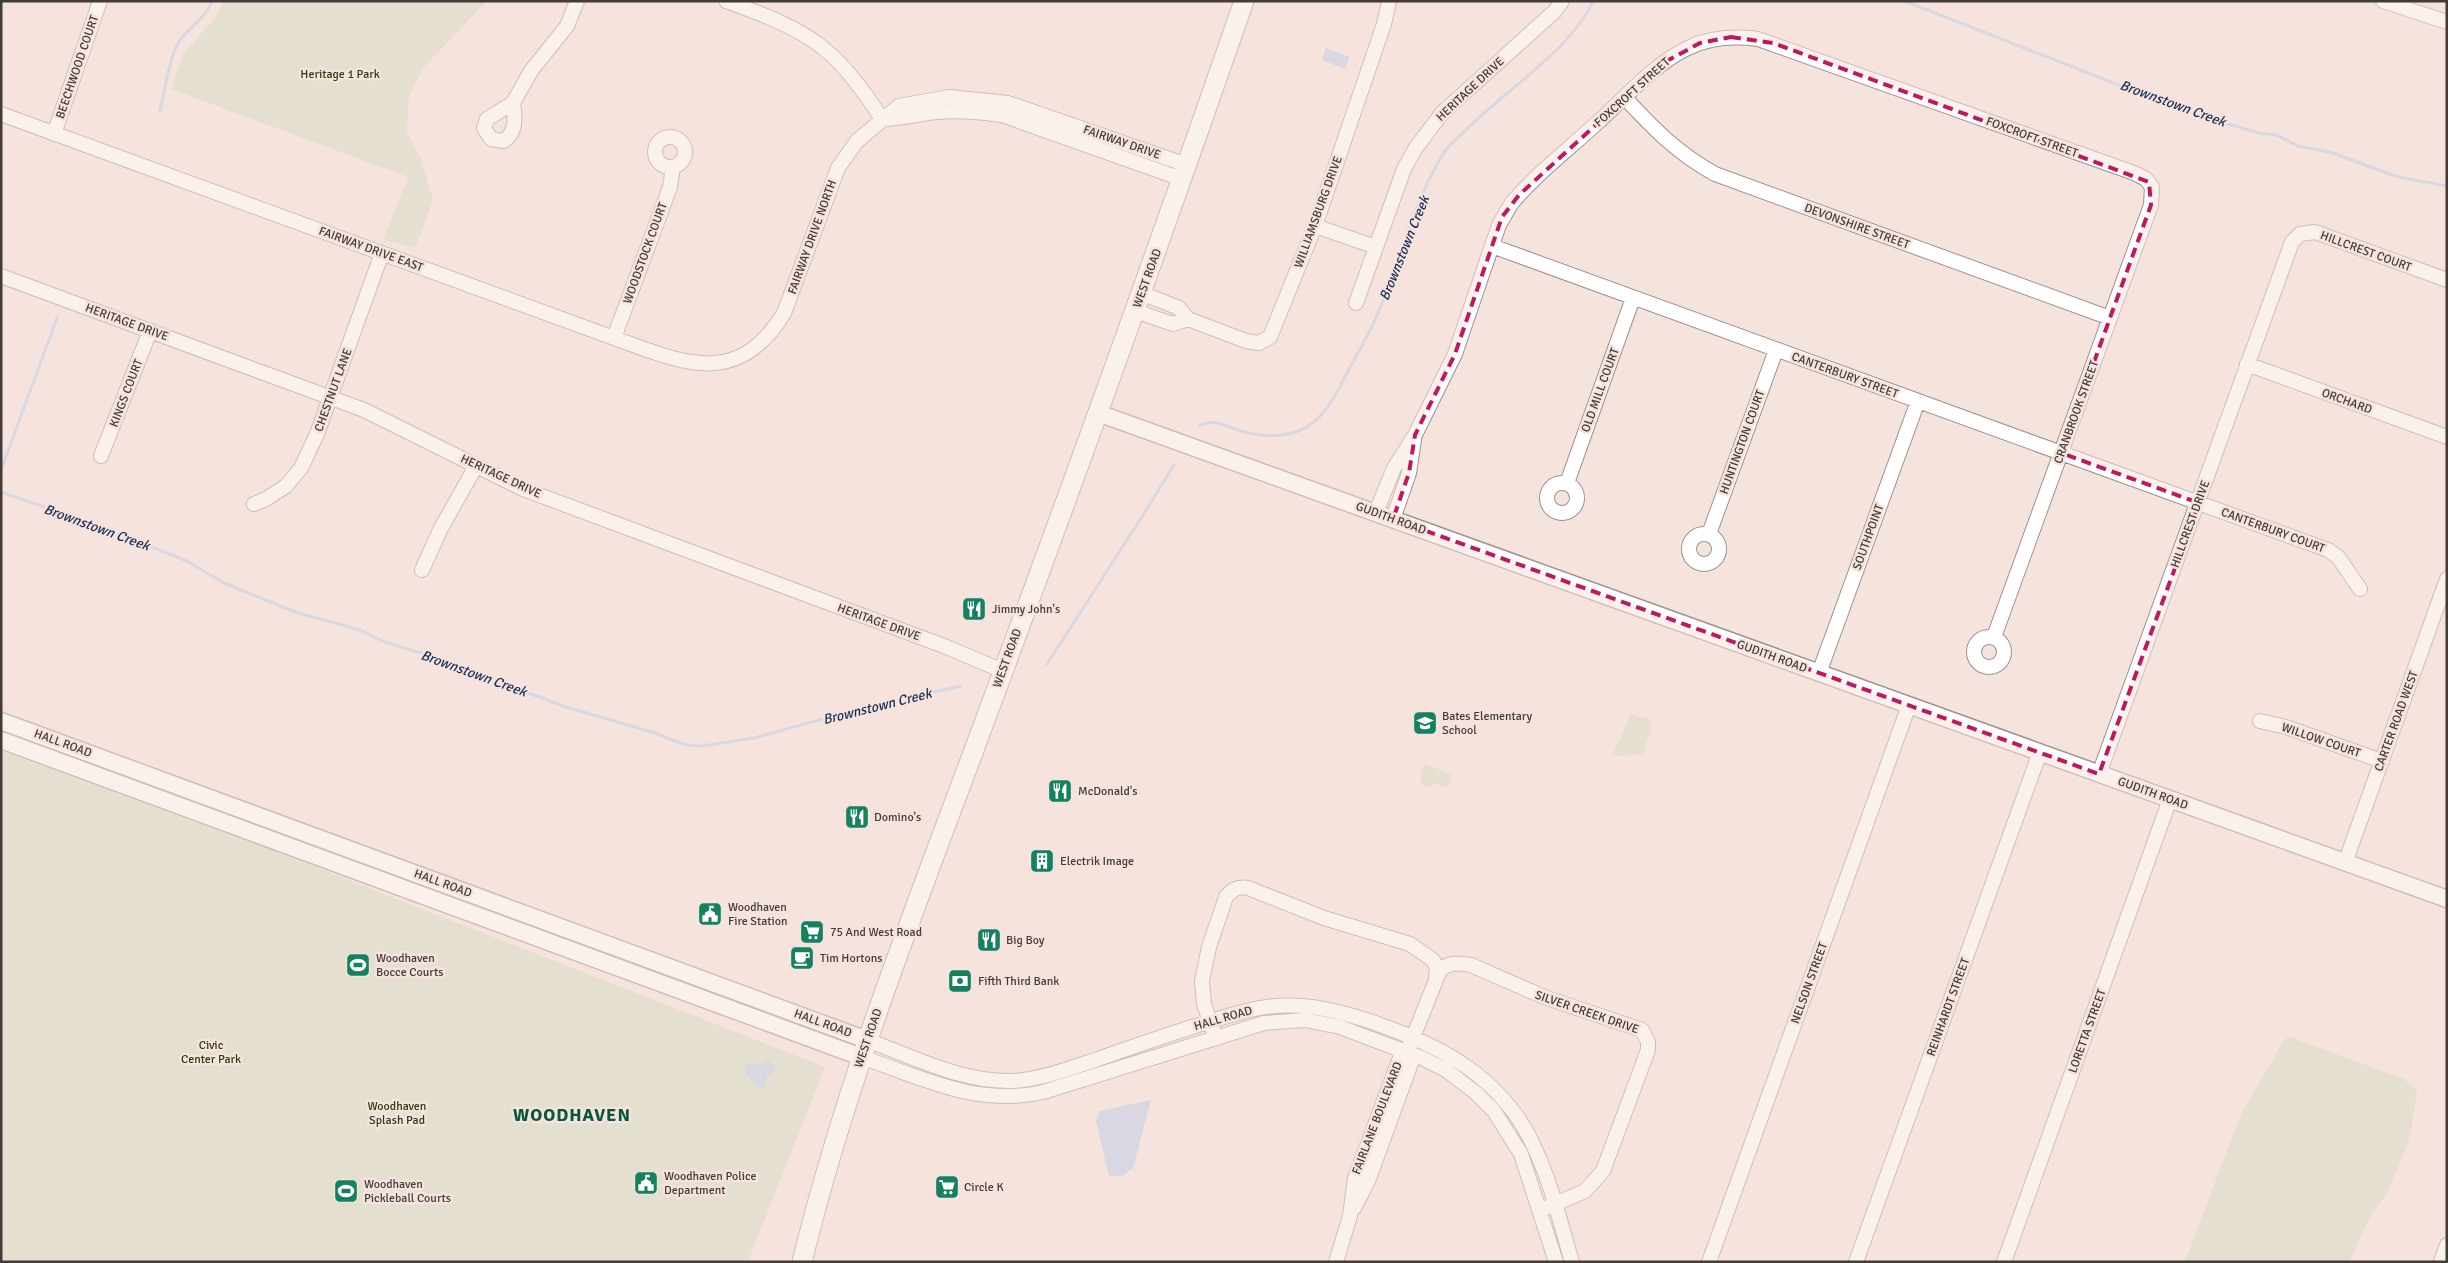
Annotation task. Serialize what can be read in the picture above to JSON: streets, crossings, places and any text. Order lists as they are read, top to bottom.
{
  "streets": {
    "main road": ["WEST ROAD"],
    "street": [
      "BEECHWOOD COURT",
      "HERITAGE DRIVE",
      "FOXCROFT STREET",
      "FAIRWAY DRIVE",
      "WILLIAMSBURG DRIVE",
      "DEVONSHIRE STREET",
      "FAIRWAY DRIVE NORTH",
      "FAIRWAY DRIVE EAST",
      "HILLCREST COURT",
      "WOODSTOCK COURT",
      "CANTERBURY STREET",
      "CHESTNUT LANE",
      "OLD MILL COURT",
      "KINGS COURT",
      "ORCHARD",
      "CRANBROOK STREET",
      "HUNTINGTON COURT",
      "GUDITH ROAD",
      "HILLCREST DRIVE",
      "CANTERBURY COURT",
      "SOUTHPOINT",
      "CARTER ROAD WEST",
      "WILLOW COURT",
      "HALL ROAD",
      "NELSON STREET",
      "REINHARDT STREET",
      "SILVER CREEK DRIVE",
      "LORETTA STREET",
      "FAIRLANE BOULEVARD"
    ]
  },
  "crossings": [
    ["BEECHWOOD COURT", "FAIRWAY DRIVE EAST"],
    ["HERITAGE DRIVE", "WEST ROAD"],
    ["HERITAGE DRIVE", "CHESTNUT LANE"],
    ["HERITAGE DRIVE", "KINGS COURT"],
    ["FOXCROFT STREET", "DEVONSHIRE STREET"],
    ["FOXCROFT STREET", "CANTERBURY STREET"],
    ["FOXCROFT STREET", "CRANBROOK STREET"],
    ["FOXCROFT STREET", "GUDITH ROAD"],
    ["FAIRWAY DRIVE", "FAIRWAY DRIVE NORTH"],
    ["FAIRWAY DRIVE", "WEST ROAD"],
    ["WILLIAMSBURG DRIVE", "WEST ROAD"],
    ["DEVONSHIRE STREET", "CRANBROOK STREET"],
    ["FAIRWAY DRIVE NORTH", "FAIRWAY DRIVE EAST"],
    ["FAIRWAY DRIVE EAST", "WOODSTOCK COURT"],
    ["FAIRWAY DRIVE EAST", "CHESTNUT LANE"],
    ["HILLCREST COURT", "HILLCREST DRIVE"],
    ["WEST ROAD", "GUDITH ROAD"],
    ["WEST ROAD", "HALL ROAD"],
    ["CANTERBURY STREET", "OLD MILL COURT"],
    ["CANTERBURY STREET", "CRANBROOK STREET"],
    ["CANTERBURY STREET", "HUNTINGTON COURT"],
    ["CANTERBURY STREET", "HILLCREST DRIVE"],
    ["CANTERBURY STREET", "CANTERBURY COURT"],
    ["CANTERBURY STREET", "SOUTHPOINT"],
    ["ORCHARD", "HILLCREST DRIVE"],
    ["GUDITH ROAD", "HILLCREST DRIVE"],
    ["GUDITH ROAD", "SOUTHPOINT"],
    ["GUDITH ROAD", "CARTER ROAD WEST"],
    ["GUDITH ROAD", "NELSON STREET"],
    ["GUDITH ROAD", "REINHARDT STREET"],
    ["GUDITH ROAD", "LORETTA STREET"],
    ["HILLCREST DRIVE", "CANTERBURY COURT"],
    ["CARTER ROAD WEST", "WILLOW COURT"],
    ["HALL ROAD", "SILVER CREEK DRIVE"],
    ["HALL ROAD", "FAIRLANE BOULEVARD"]
  ],
  "districts": ["WOODHAVEN"],
  "water": ["Brownstown Creek"],
  "parks": ["Heritage 1 Park", "Civic Center Park", "Woodhaven Splash Pad"],
  "places": {
    "restaurant": [
      "Jimmy John's",
      "McDonald's",
      "Domino's",
      "Big Boy"
    ],
    "school or university": ["Bates Elementary School"],
    "building": ["Electrik Image"],
    "public building": ["Woodhaven Fire Station", "Woodhaven Police Department"],
    "supermarket": ["75 And West Road", "Circle K"],
    "cafe": ["Tim Hortons"],
    "sports": ["Woodhaven Bocce Courts", "Woodhaven Pickleball Courts"],
    "bank": ["Fifth Third Bank"]
  }
}
